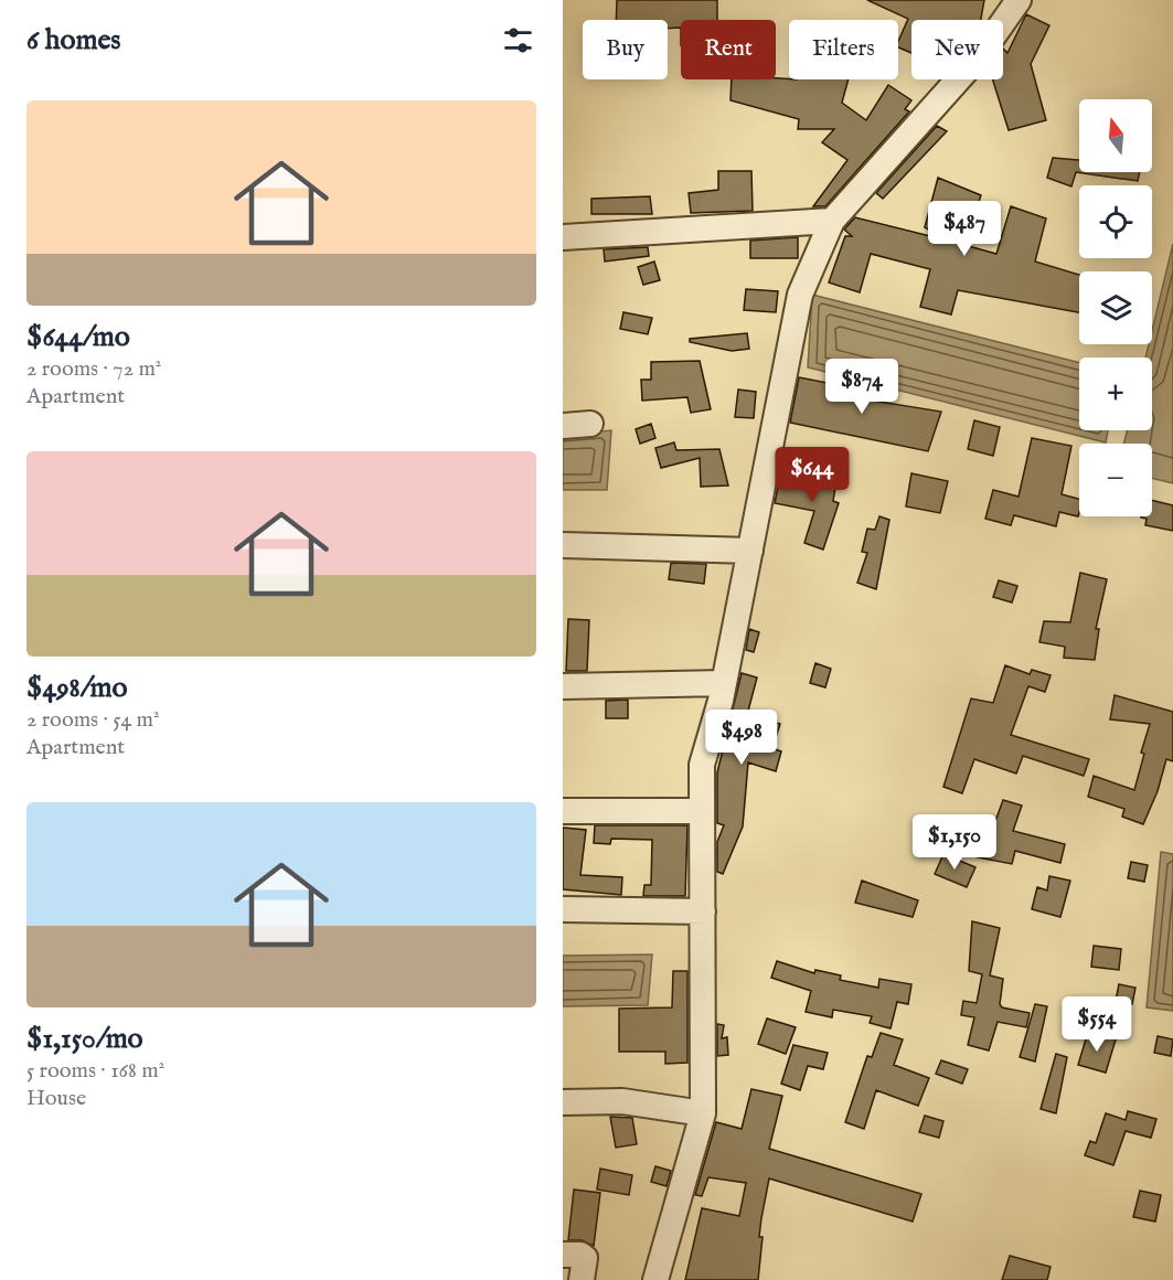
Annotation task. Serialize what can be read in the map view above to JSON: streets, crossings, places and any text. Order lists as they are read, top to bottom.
{
  "north": "top",
  "page": {
    "heading": "6 homes",
    "chip": [
      "Buy",
      "Rent",
      "Filters",
      "New"
    ],
    "list": [
      {
        "name": "$644/mo",
        "note": "2 rooms · 72 m² · Apartment"
      },
      {
        "name": "$498/mo",
        "note": "2 rooms · 54 m² · Apartment"
      },
      {
        "name": "$1,150/mo",
        "note": "5 rooms · 168 m² · House"
      }
    ],
    "map_buttons": ["+", "−"],
    "price": [
      "$487",
      "$874",
      "$644",
      "$498",
      "$1,150",
      "$554"
    ]
  }
}
